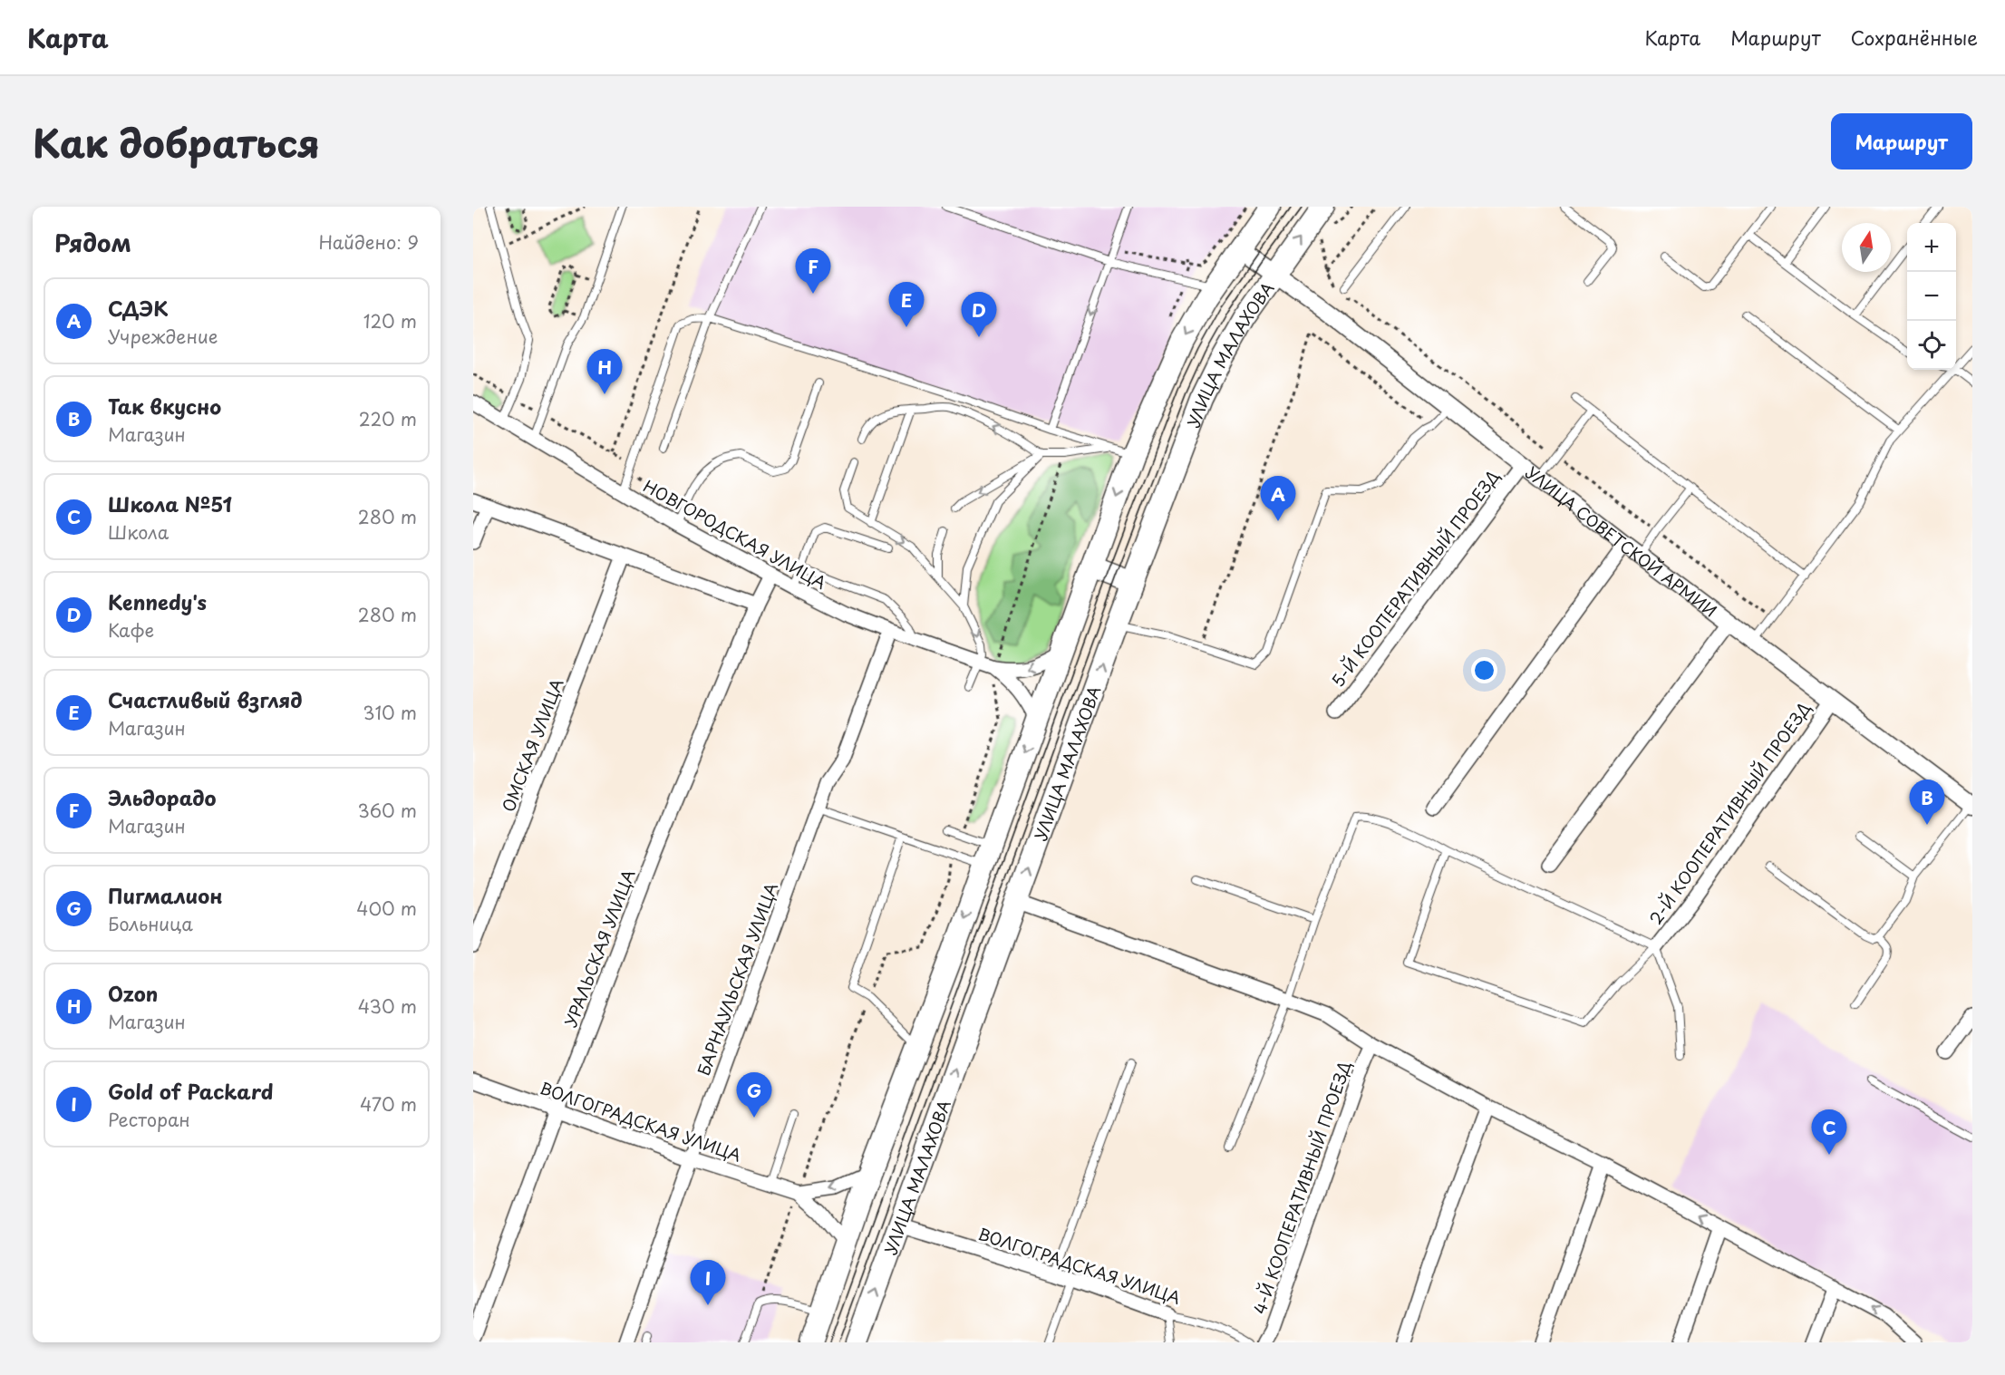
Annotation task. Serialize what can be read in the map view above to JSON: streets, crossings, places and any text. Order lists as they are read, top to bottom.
{
  "streets": {
    "main road": ["УЛИЦА МАЛАХОВА"],
    "street": [
      "НОВГОРОДСКАЯ УЛИЦА",
      "УЛИЦА СОВЕТСКОЙ АРМИИ",
      "5-Й КООПЕРАТИВНЫЙ ПРОЕЗД",
      "ОМСКАЯ УЛИЦА",
      "2-Й КООПЕРАТИВНЫЙ ПРОЕЗД",
      "УРАЛЬСКАЯ УЛИЦА",
      "БАРНАУЛЬСКАЯ УЛИЦА",
      "ВОЛГОГРАДСКАЯ УЛИЦА",
      "4-Й КООПЕРАТИВНЫЙ ПРОЕЗД"
    ]
  },
  "crossings": [
    ["УЛИЦА МАЛАХОВА", "УЛИЦА СОВЕТСКОЙ АРМИИ"],
    ["УЛИЦА МАЛАХОВА", "ВОЛГОГРАДСКАЯ УЛИЦА"],
    ["НОВГОРОДСКАЯ УЛИЦА", "УРАЛЬСКАЯ УЛИЦА"],
    ["НОВГОРОДСКАЯ УЛИЦА", "БАРНАУЛЬСКАЯ УЛИЦА"],
    ["УЛИЦА СОВЕТСКОЙ АРМИИ", "5-Й КООПЕРАТИВНЫЙ ПРОЕЗД"],
    ["УЛИЦА СОВЕТСКОЙ АРМИИ", "2-Й КООПЕРАТИВНЫЙ ПРОЕЗД"],
    ["УРАЛЬСКАЯ УЛИЦА", "ВОЛГОГРАДСКАЯ УЛИЦА"],
    ["БАРНАУЛЬСКАЯ УЛИЦА", "ВОЛГОГРАДСКАЯ УЛИЦА"]
  ],
  "north": "top",
  "page": {
    "header": "Карта",
    "nav": ["Карта", "Маршрут", "Сохранённые"],
    "title": "Как добраться",
    "buttons": "Маршрут",
    "heading": ["Рядом", "Найдено: 9"],
    "map_buttons": ["+", "−"],
    "pins": [
      "F",
      "E",
      "D",
      "H",
      "A",
      "B",
      "G",
      "C",
      "I"
    ],
    "list": [
      {
        "mark": "A",
        "name": "СДЭК",
        "note": "Учреждение",
        "value": "120 m"
      },
      {
        "mark": "B",
        "name": "Так вкусно",
        "note": "Магазин",
        "value": "220 m"
      },
      {
        "mark": "C",
        "name": "Школа №51",
        "note": "Школа",
        "value": "280 m"
      },
      {
        "mark": "D",
        "name": "Kennedy's",
        "note": "Кафе",
        "value": "280 m"
      },
      {
        "mark": "E",
        "name": "Счастливый взгляд",
        "note": "Магазин",
        "value": "310 m"
      },
      {
        "mark": "F",
        "name": "Эльдорадо",
        "note": "Магазин",
        "value": "360 m"
      },
      {
        "mark": "G",
        "name": "Пигмалион",
        "note": "Больница",
        "value": "400 m"
      },
      {
        "mark": "H",
        "name": "Ozon",
        "note": "Магазин",
        "value": "430 m"
      },
      {
        "mark": "I",
        "name": "Gold of Packard",
        "note": "Ресторан",
        "value": "470 m"
      }
    ]
  }
}
